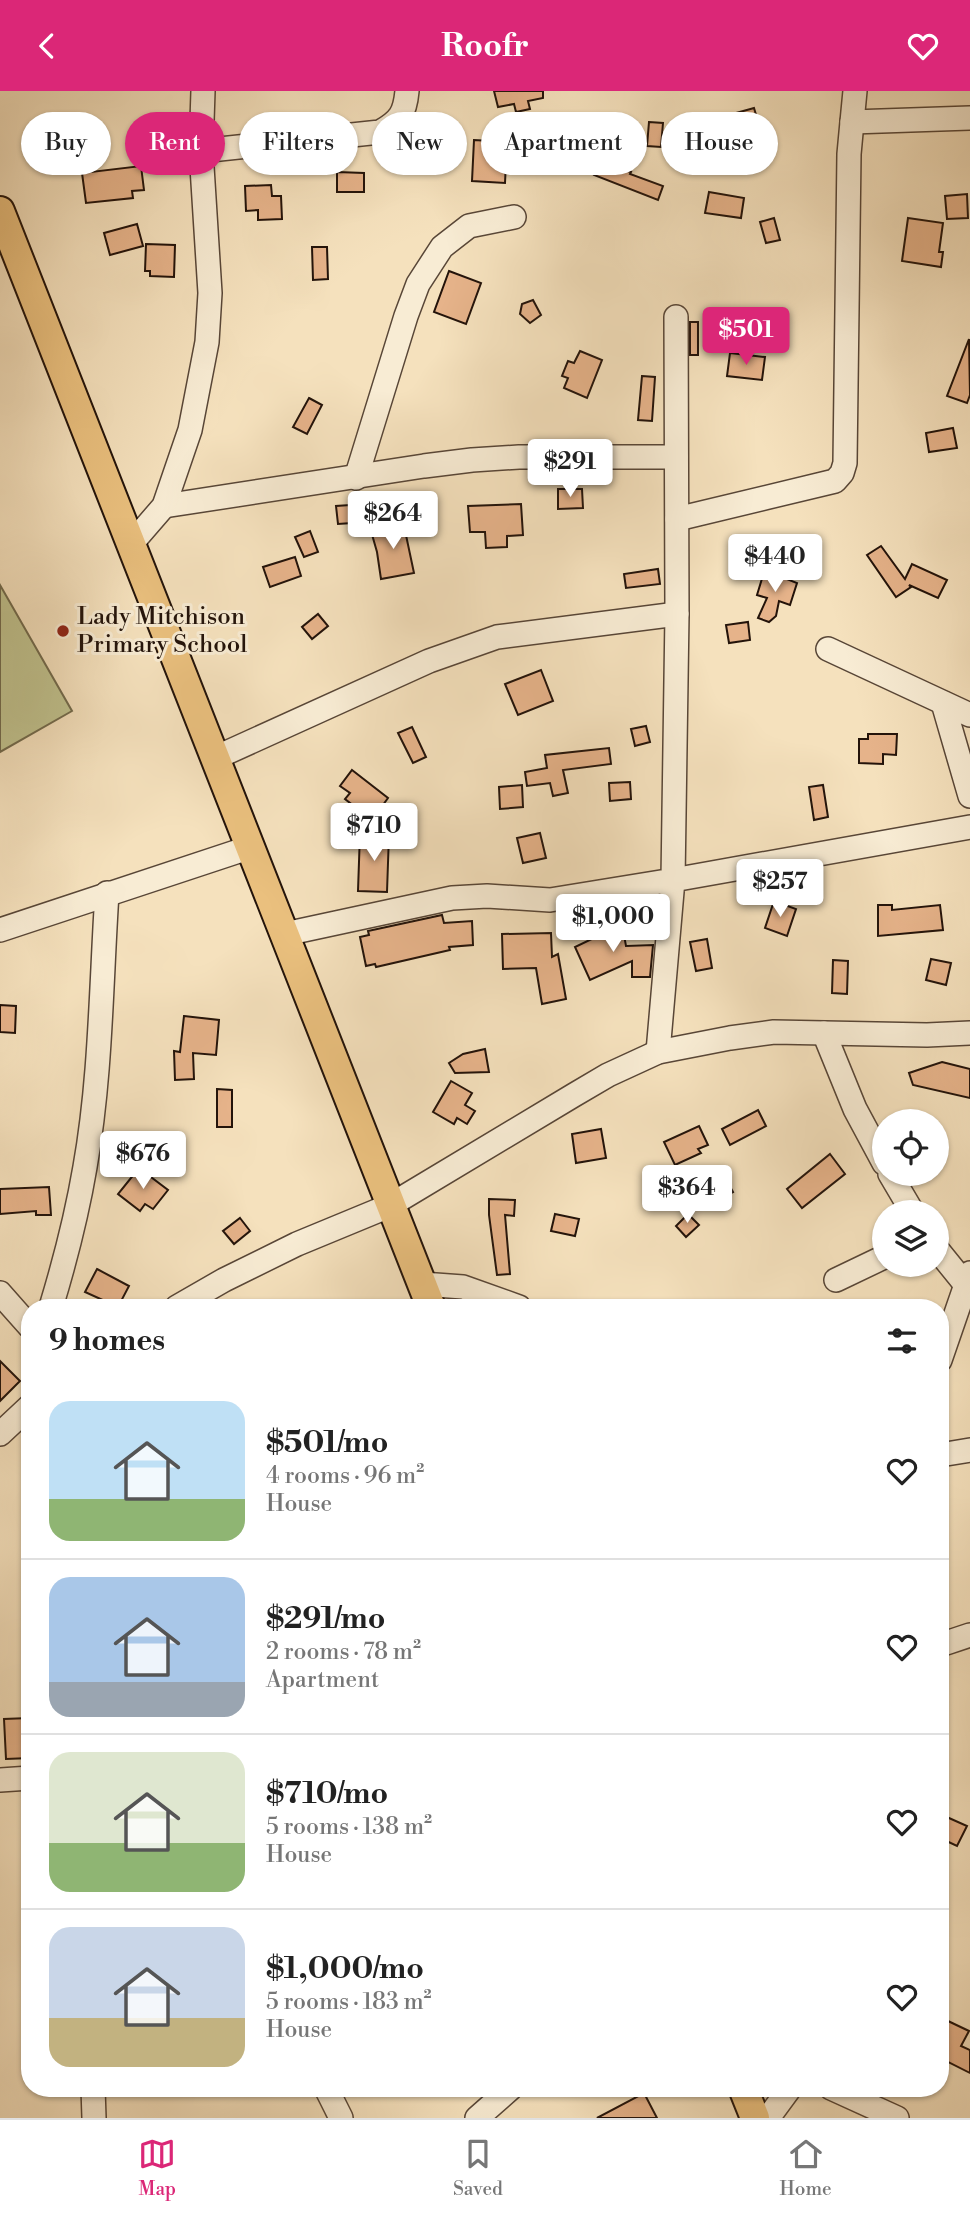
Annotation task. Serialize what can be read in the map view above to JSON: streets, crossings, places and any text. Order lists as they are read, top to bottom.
{
  "places": ["Lady Mitchison Primary School"],
  "page": {
    "header": "Roofr",
    "chip": [
      "Buy",
      "Rent",
      "Filters",
      "New",
      "Apartment",
      "House"
    ],
    "price": [
      "$501",
      "$291",
      "$264",
      "$440",
      "$710",
      "$257",
      "$1,000",
      "$676",
      "$364"
    ],
    "heading": "9 homes",
    "list": [
      {
        "name": "$501/mo",
        "note": "4 rooms · 96 m² · House"
      },
      {
        "name": "$291/mo",
        "note": "2 rooms · 78 m² · Apartment"
      },
      {
        "name": "$710/mo",
        "note": "5 rooms · 138 m² · House"
      },
      {
        "name": "$1,000/mo",
        "note": "5 rooms · 183 m² · House"
      }
    ],
    "tabs": ["Map", "Saved", "Home"]
  }
}
